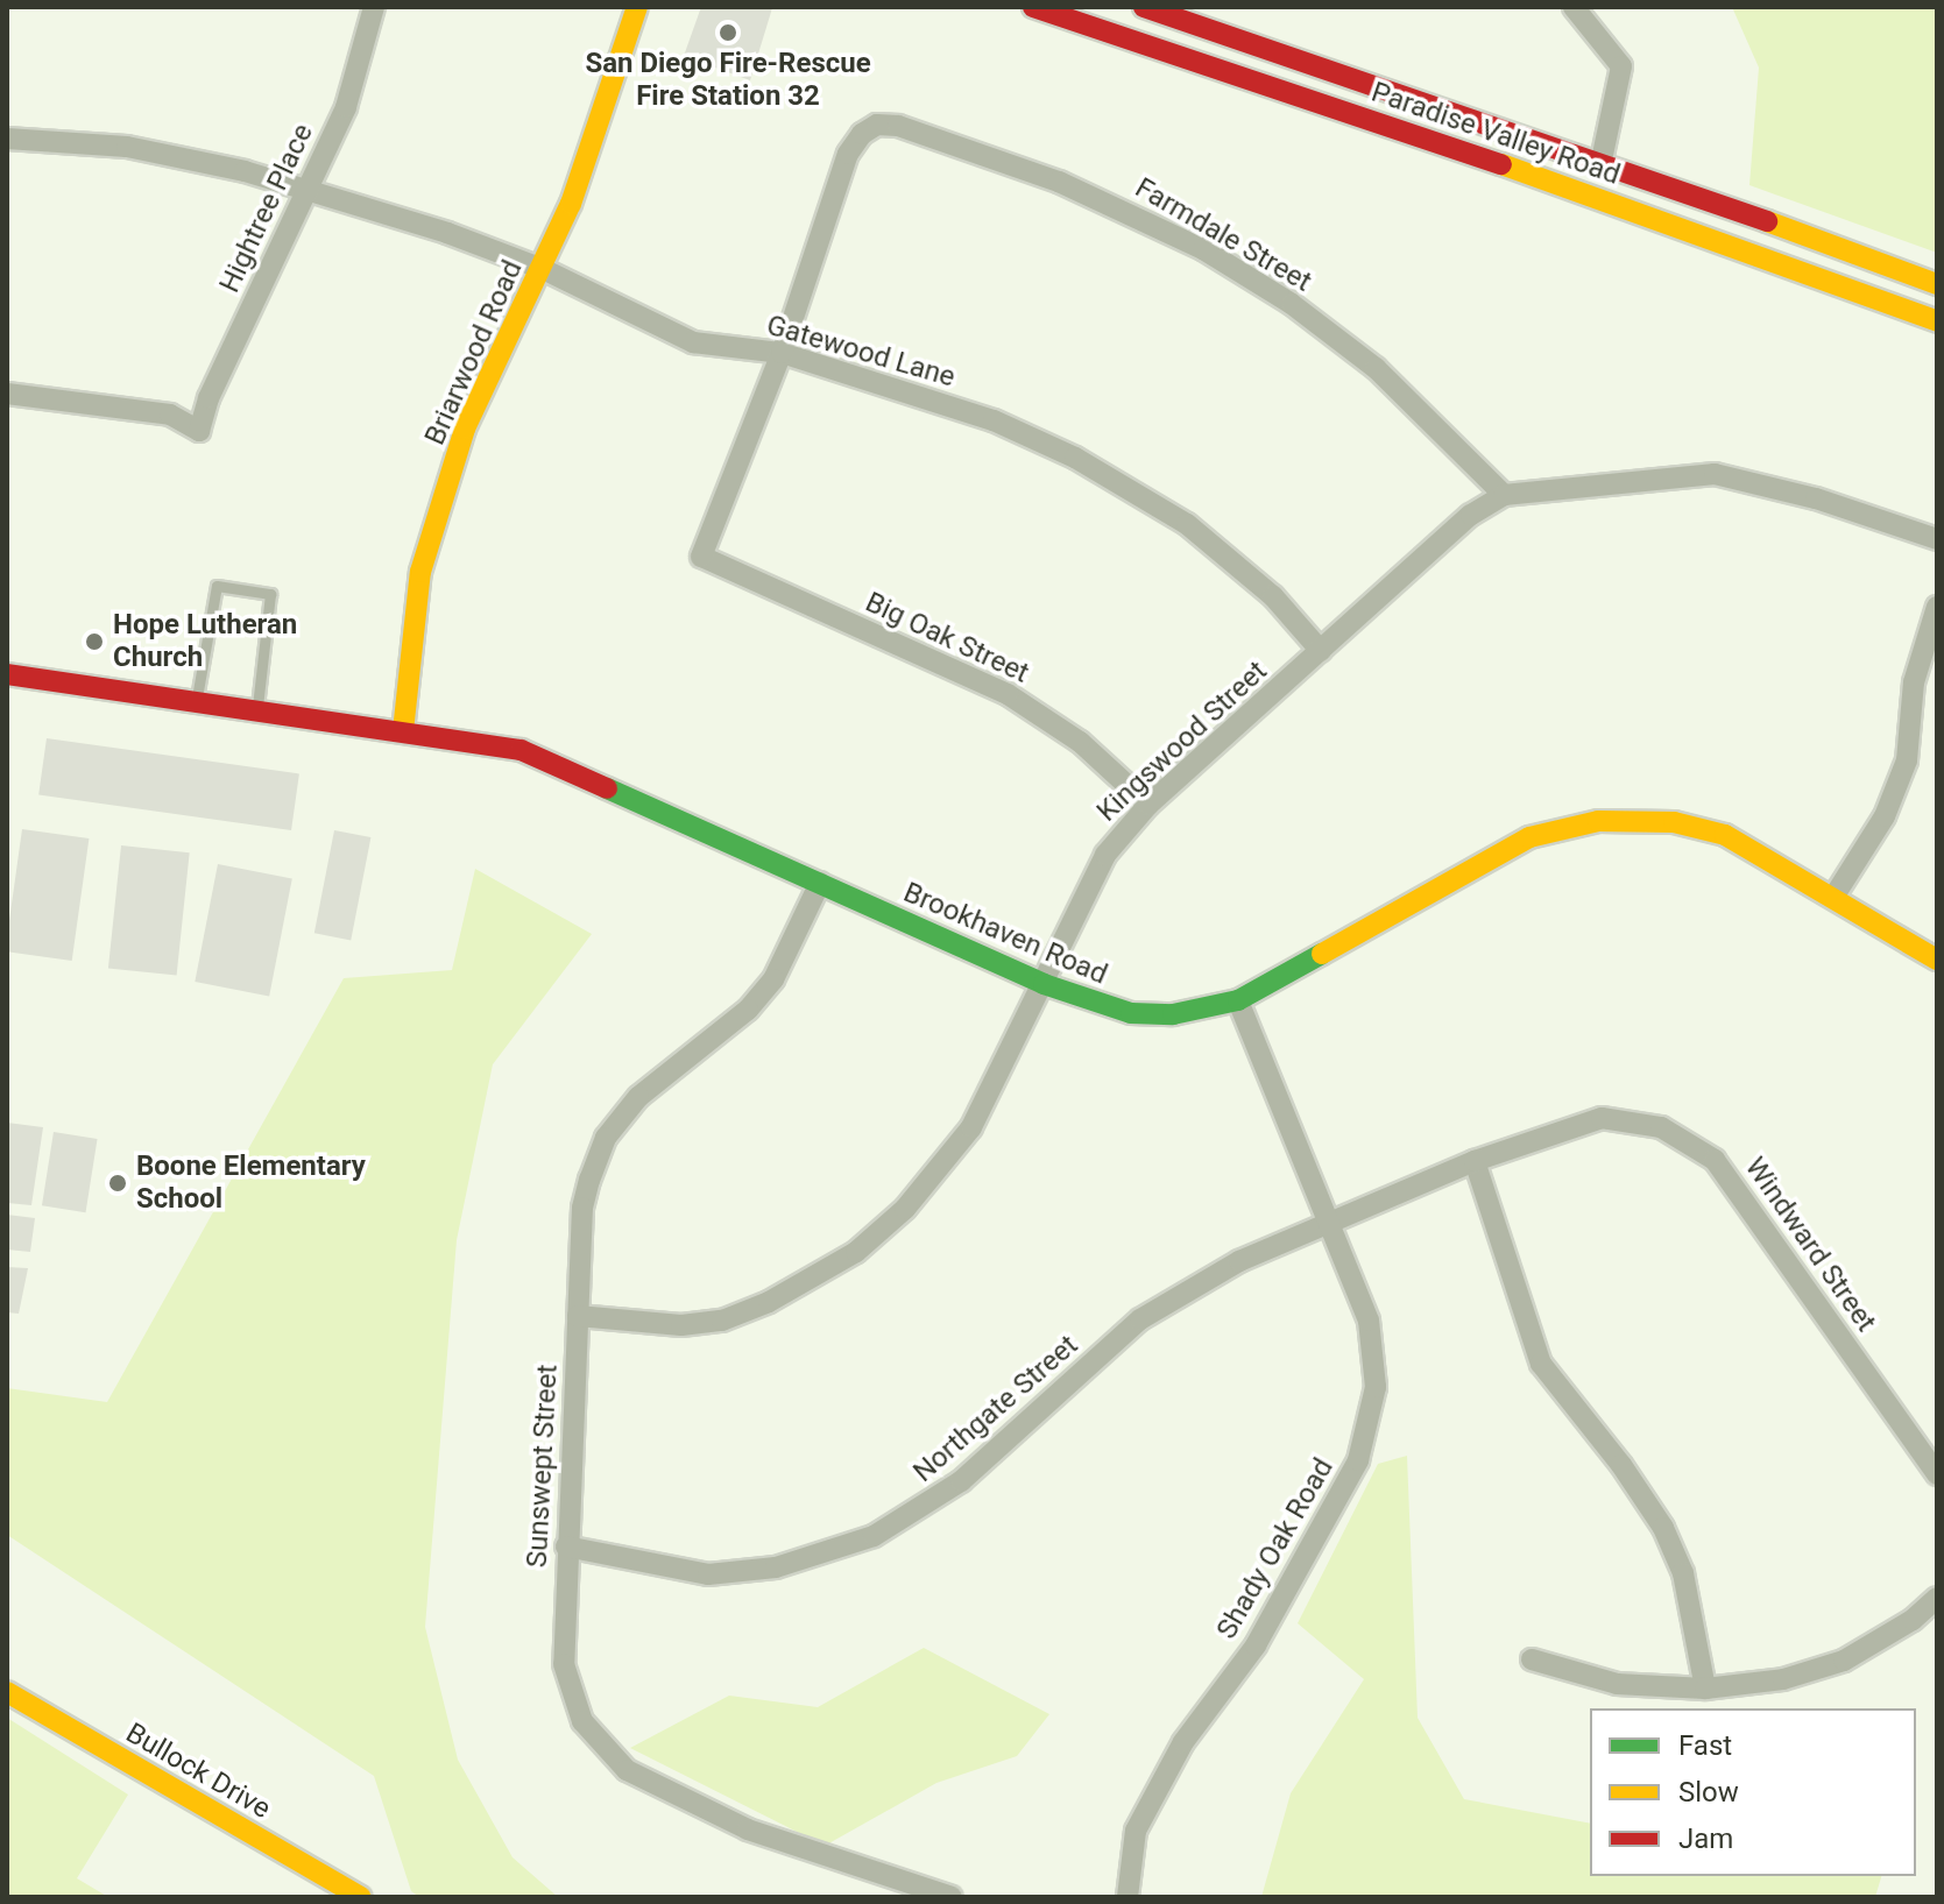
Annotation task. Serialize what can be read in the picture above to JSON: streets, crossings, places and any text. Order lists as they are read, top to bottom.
{
  "streets": {
    "street": [
      "Paradise Valley Road",
      "Hightree Place",
      "Farmdale Street",
      "Gatewood Lane",
      "Briarwood Road",
      "Big Oak Street",
      "Kingswood Street",
      "Brookhaven Road",
      "Windward Street",
      "Northgate Street",
      "Sunswept Street",
      "Shady Oak Road",
      "Bullock Drive"
    ]
  },
  "crossings": [
    ["Hightree Place", "Gatewood Lane"],
    ["Farmdale Street", "Gatewood Lane"],
    ["Farmdale Street", "Big Oak Street"],
    ["Farmdale Street", "Kingswood Street"],
    ["Gatewood Lane", "Briarwood Road"],
    ["Gatewood Lane", "Big Oak Street"],
    ["Gatewood Lane", "Kingswood Street"],
    ["Briarwood Road", "Brookhaven Road"],
    ["Big Oak Street", "Kingswood Street"],
    ["Kingswood Street", "Brookhaven Road"],
    ["Kingswood Street", "Sunswept Street"],
    ["Brookhaven Road", "Sunswept Street"],
    ["Brookhaven Road", "Shady Oak Road"],
    ["Windward Street", "Northgate Street"],
    ["Windward Street", "Shady Oak Road"],
    ["Northgate Street", "Sunswept Street"],
    ["Northgate Street", "Shady Oak Road"]
  ],
  "places": ["San Diego Fire-Rescue Fire Station 32", "Hope Lutheran Church", "Boone Elementary School"],
  "legend": ["Fast", "Slow", "Jam"]
}
